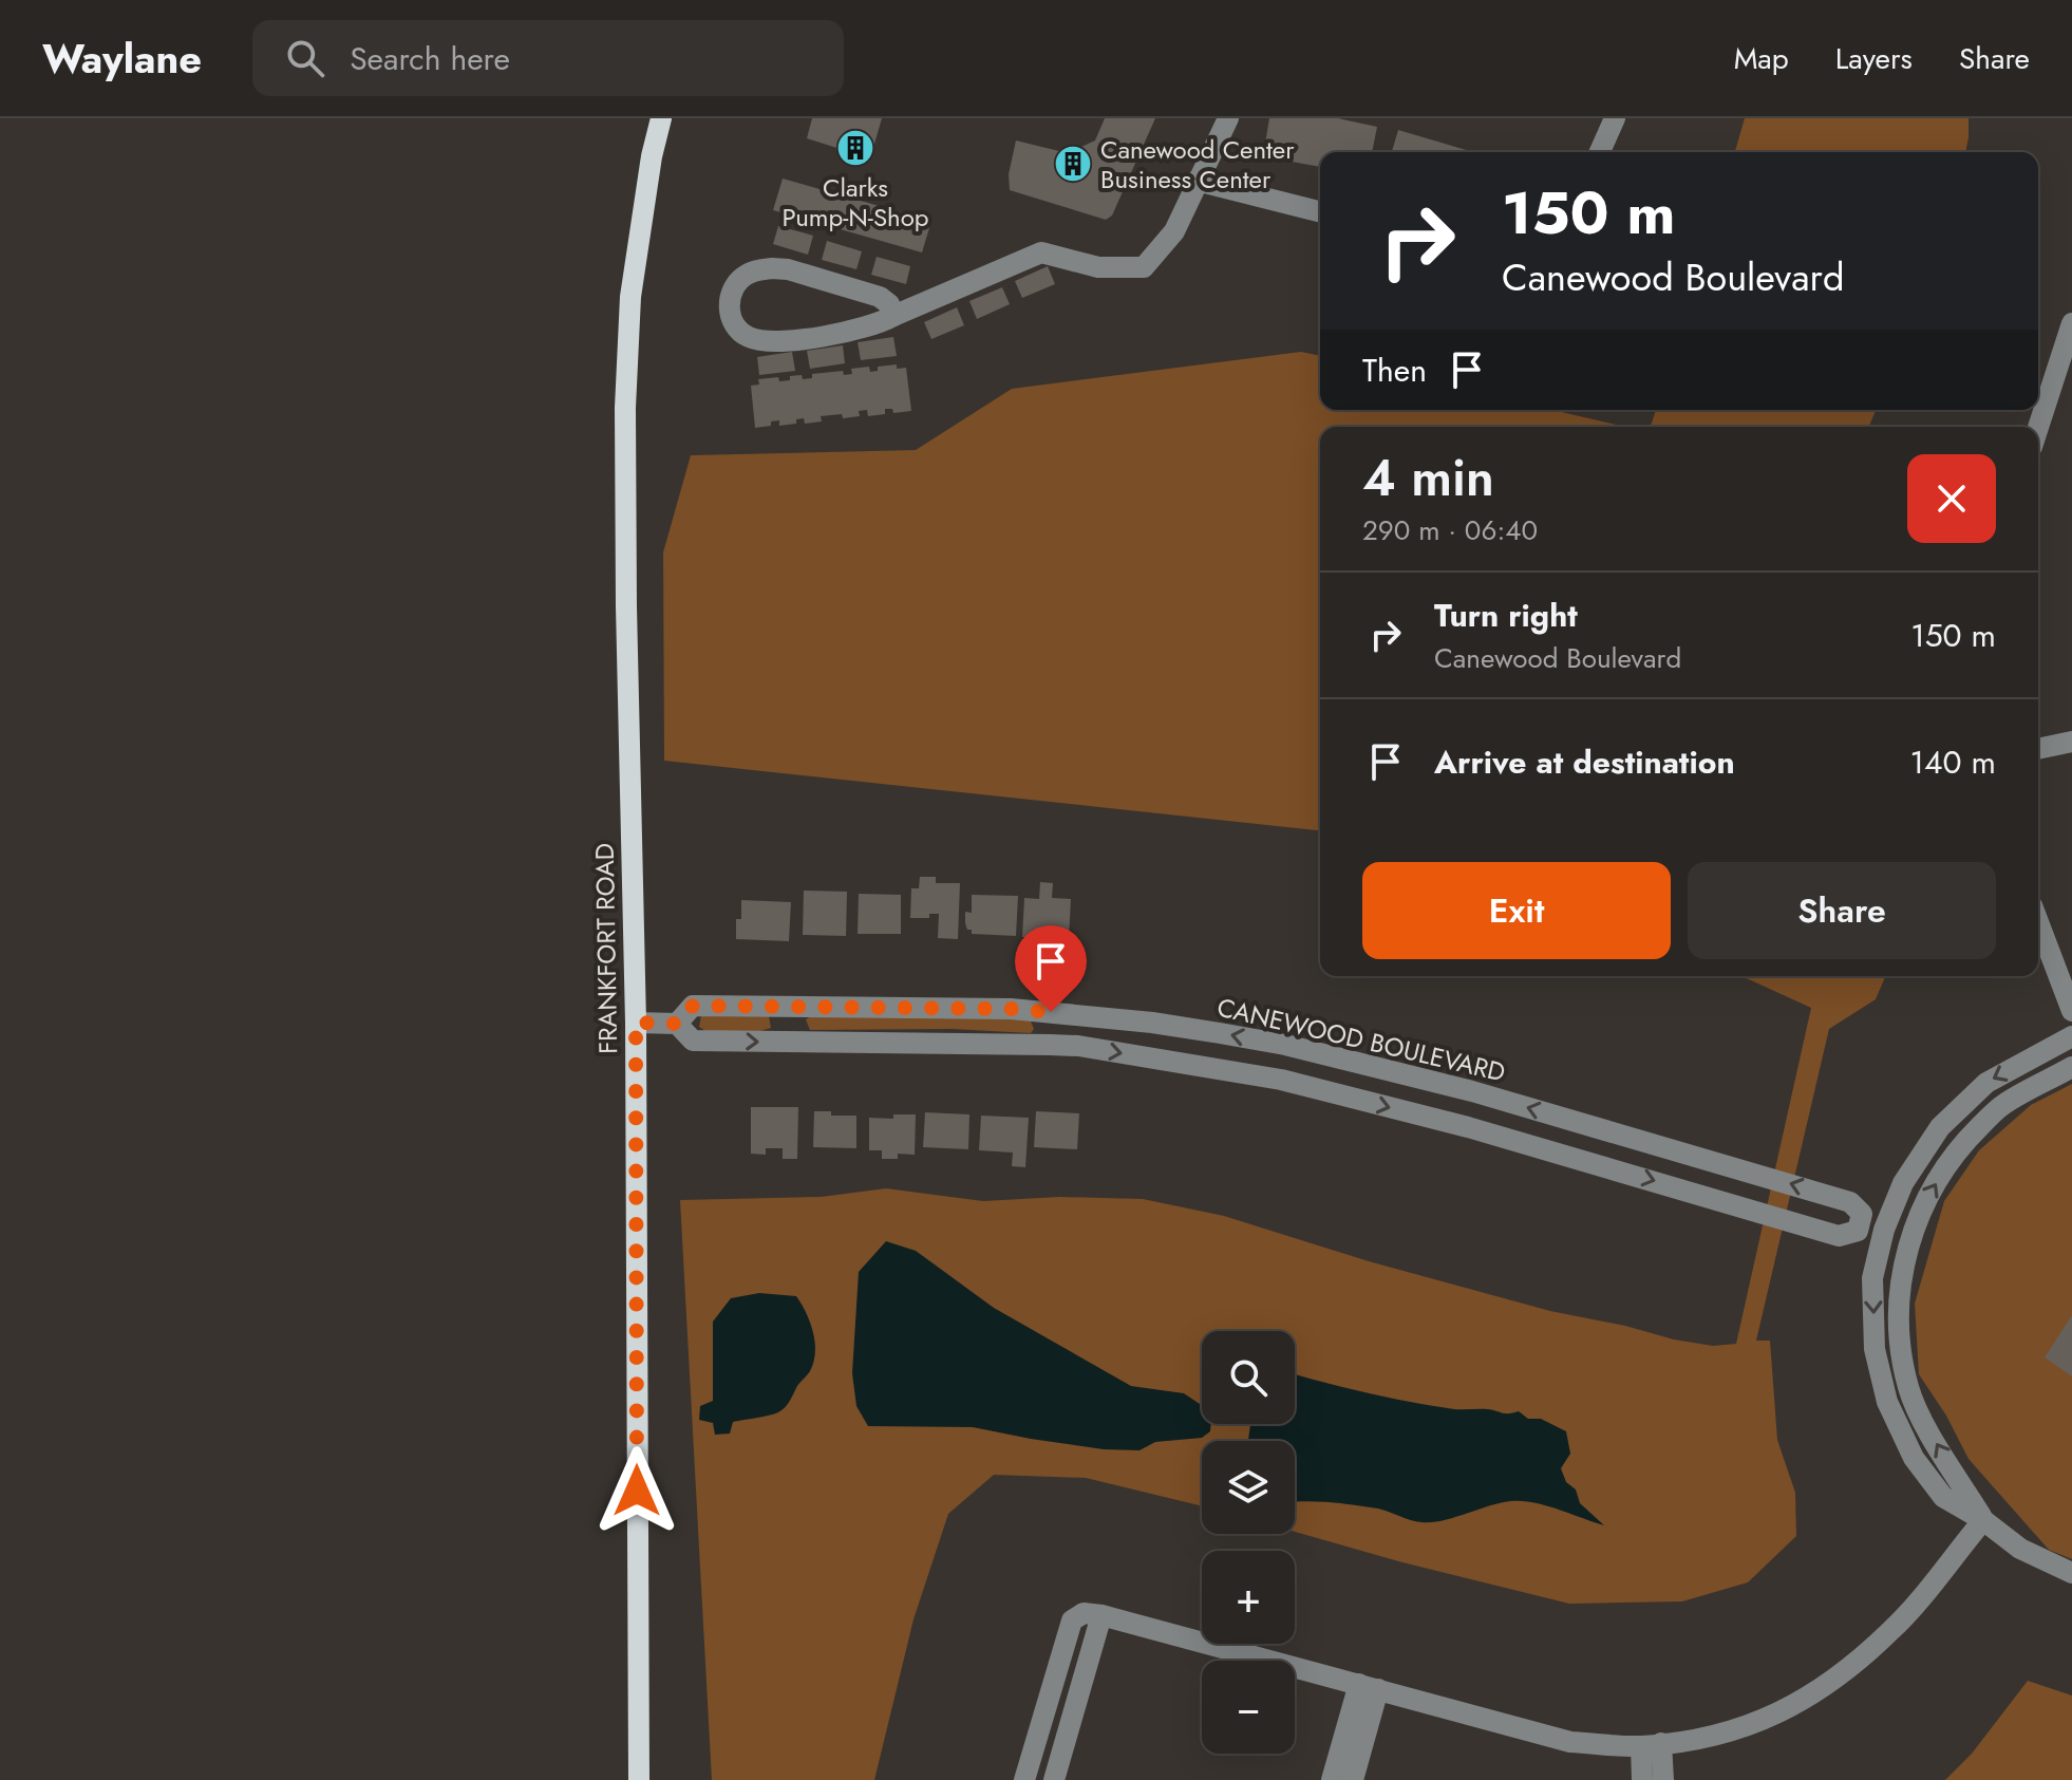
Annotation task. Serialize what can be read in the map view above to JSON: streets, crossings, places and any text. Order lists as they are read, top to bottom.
{
  "streets": {
    "main road": ["FRANKFORT ROAD"],
    "street": ["CANEWOOD BOULEVARD"]
  },
  "crossings": [
    ["FRANKFORT ROAD", "CANEWOOD BOULEVARD"]
  ],
  "places": {
    "building": ["Clarks Pump-N-Shop", "Canewood Center Business Center"]
  },
  "page": {
    "header": "Waylane",
    "search": "Search here",
    "nav": ["Map", "Layers", "Share"],
    "turn": ["150 m", "Canewood Boulevard"],
    "then": "Then",
    "heading": ["4 min", "290 m · 06:40"],
    "list": [
      {
        "name": "Turn right",
        "note": "Canewood Boulevard",
        "value": "150 m"
      },
      {
        "name": "Arrive at destination",
        "value": "140 m"
      }
    ],
    "buttons": ["Exit", "Share"],
    "map_buttons": ["+", "−"]
  }
}
